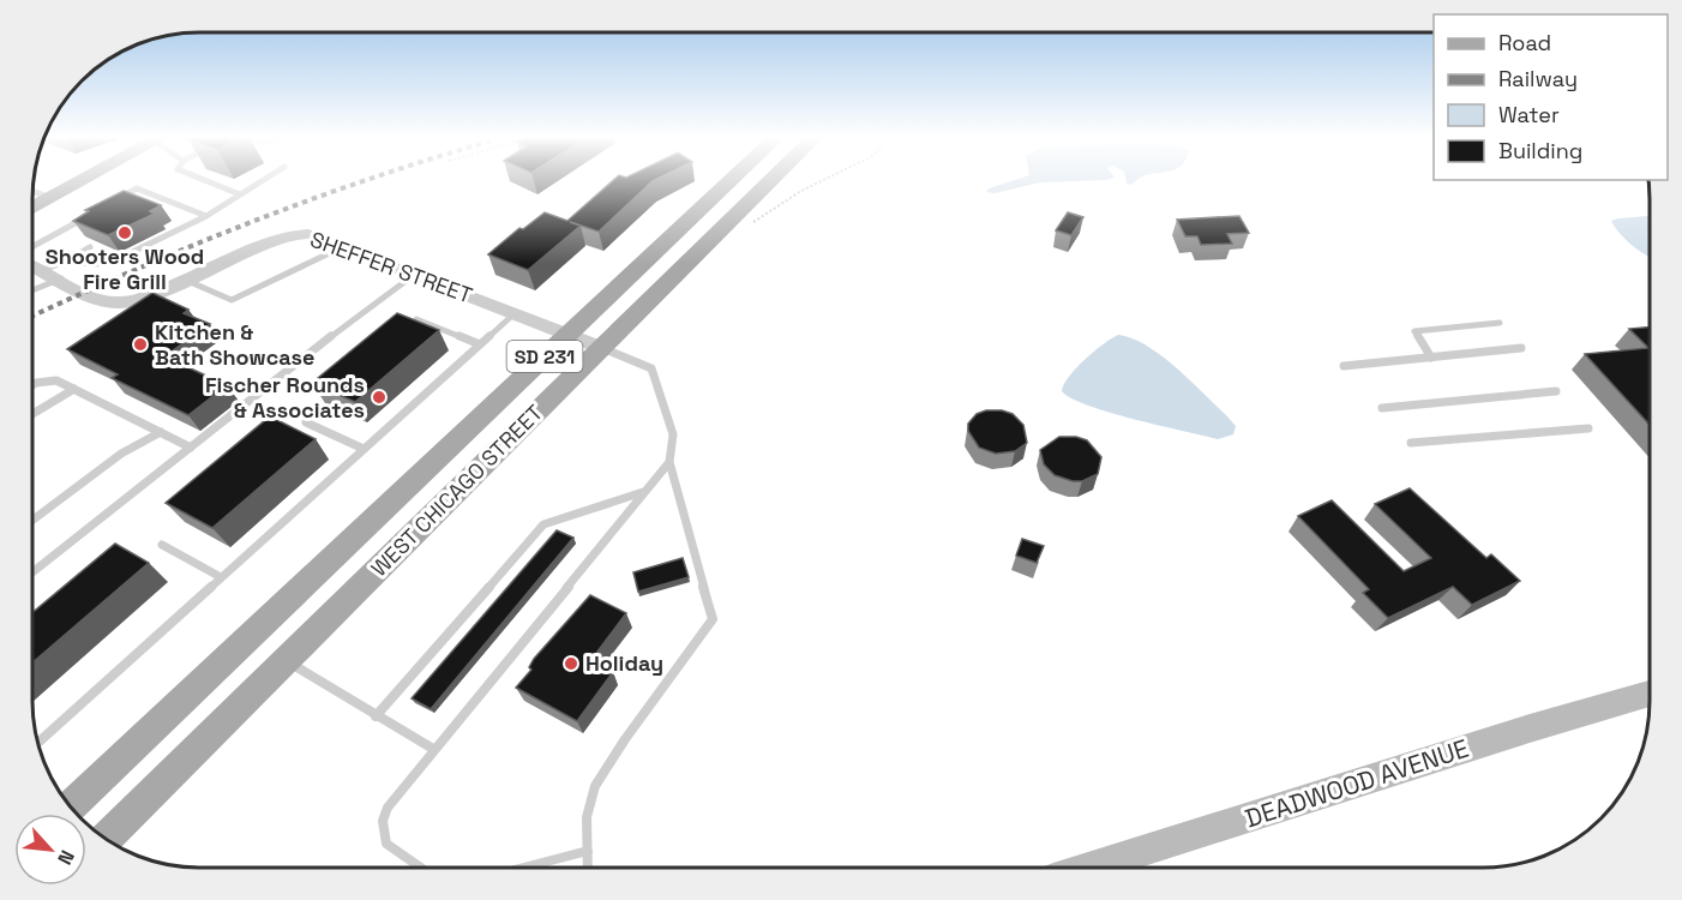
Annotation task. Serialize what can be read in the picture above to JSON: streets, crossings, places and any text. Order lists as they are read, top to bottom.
{
  "streets": {
    "main road": ["SD 231", "WEST CHICAGO STREET", "DEADWOOD AVENUE"],
    "street": ["SHEFFER STREET"]
  },
  "crossings": [
    ["SHEFFER STREET", "WEST CHICAGO STREET"]
  ],
  "places": [
    "Shooters Wood Fire Grill",
    "Kitchen & Bath Showcase",
    "Fischer Rounds & Associates",
    "Holiday"
  ],
  "legend": [
    "Road",
    "Railway",
    "Water",
    "Building"
  ],
  "north": "bottom right"
}
